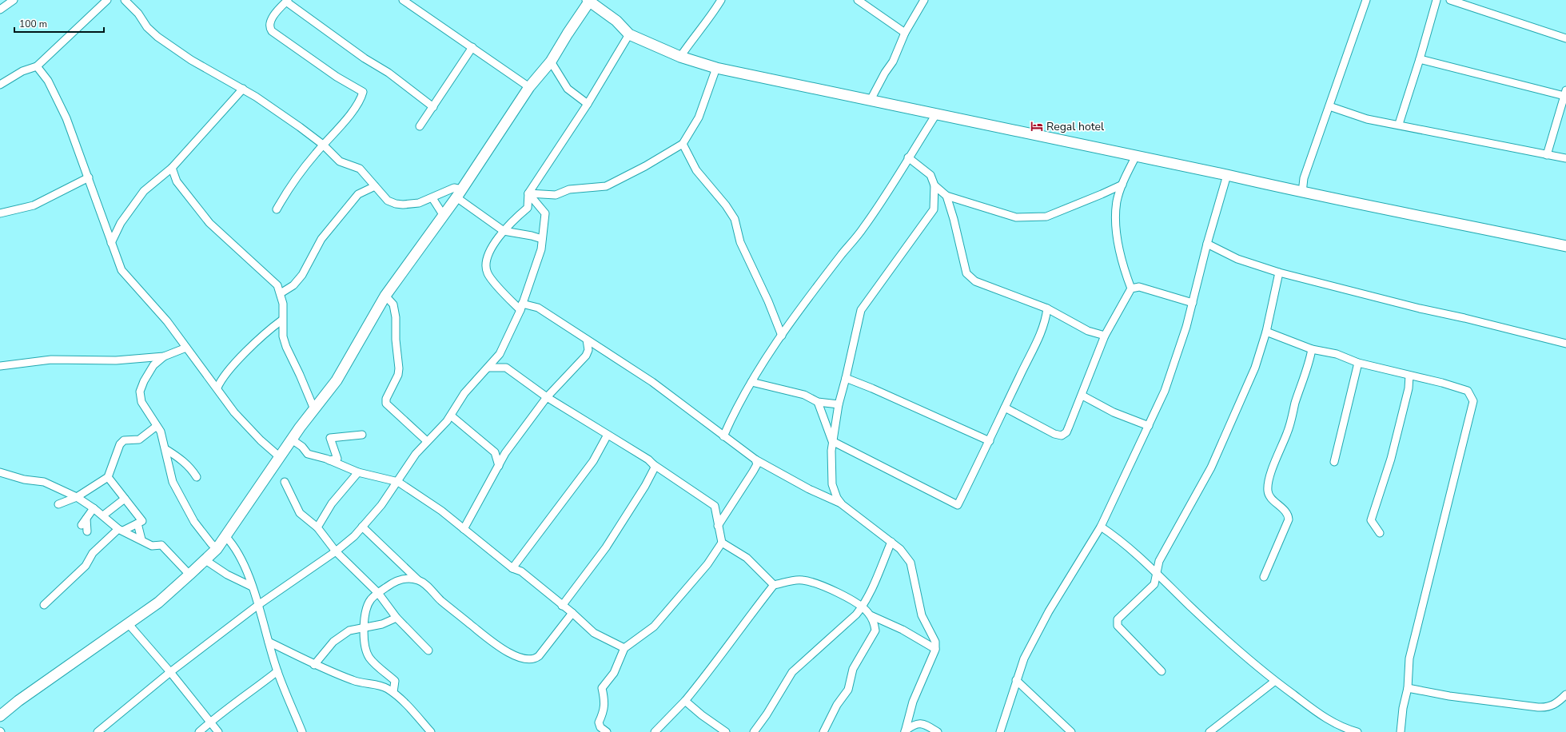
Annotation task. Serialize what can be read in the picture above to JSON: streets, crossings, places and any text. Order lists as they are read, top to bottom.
{
  "places": {
    "hotel": ["Regal hotel"]
  },
  "scale_bar": "100 m"
}
